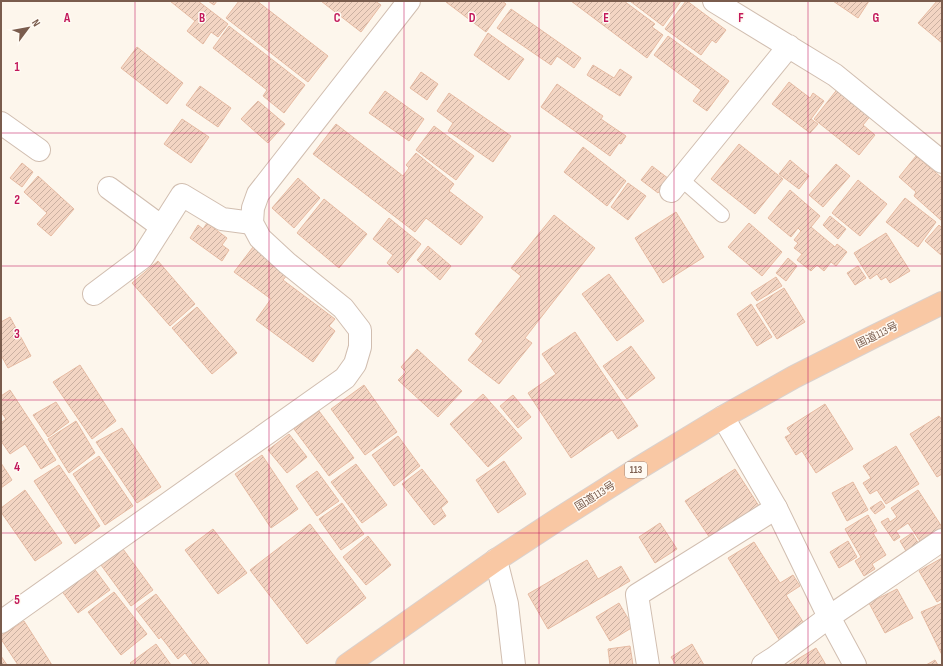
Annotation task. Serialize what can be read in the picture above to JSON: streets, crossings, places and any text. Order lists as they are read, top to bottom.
{
  "streets": {
    "highway": ["国道113号", "113"]
  },
  "north": "top right",
  "grid": {
    "columns": [
      "A",
      "B",
      "C",
      "D",
      "E",
      "F",
      "G"
    ],
    "rows": [
      "1",
      "2",
      "3",
      "4",
      "5"
    ]
  }
}
